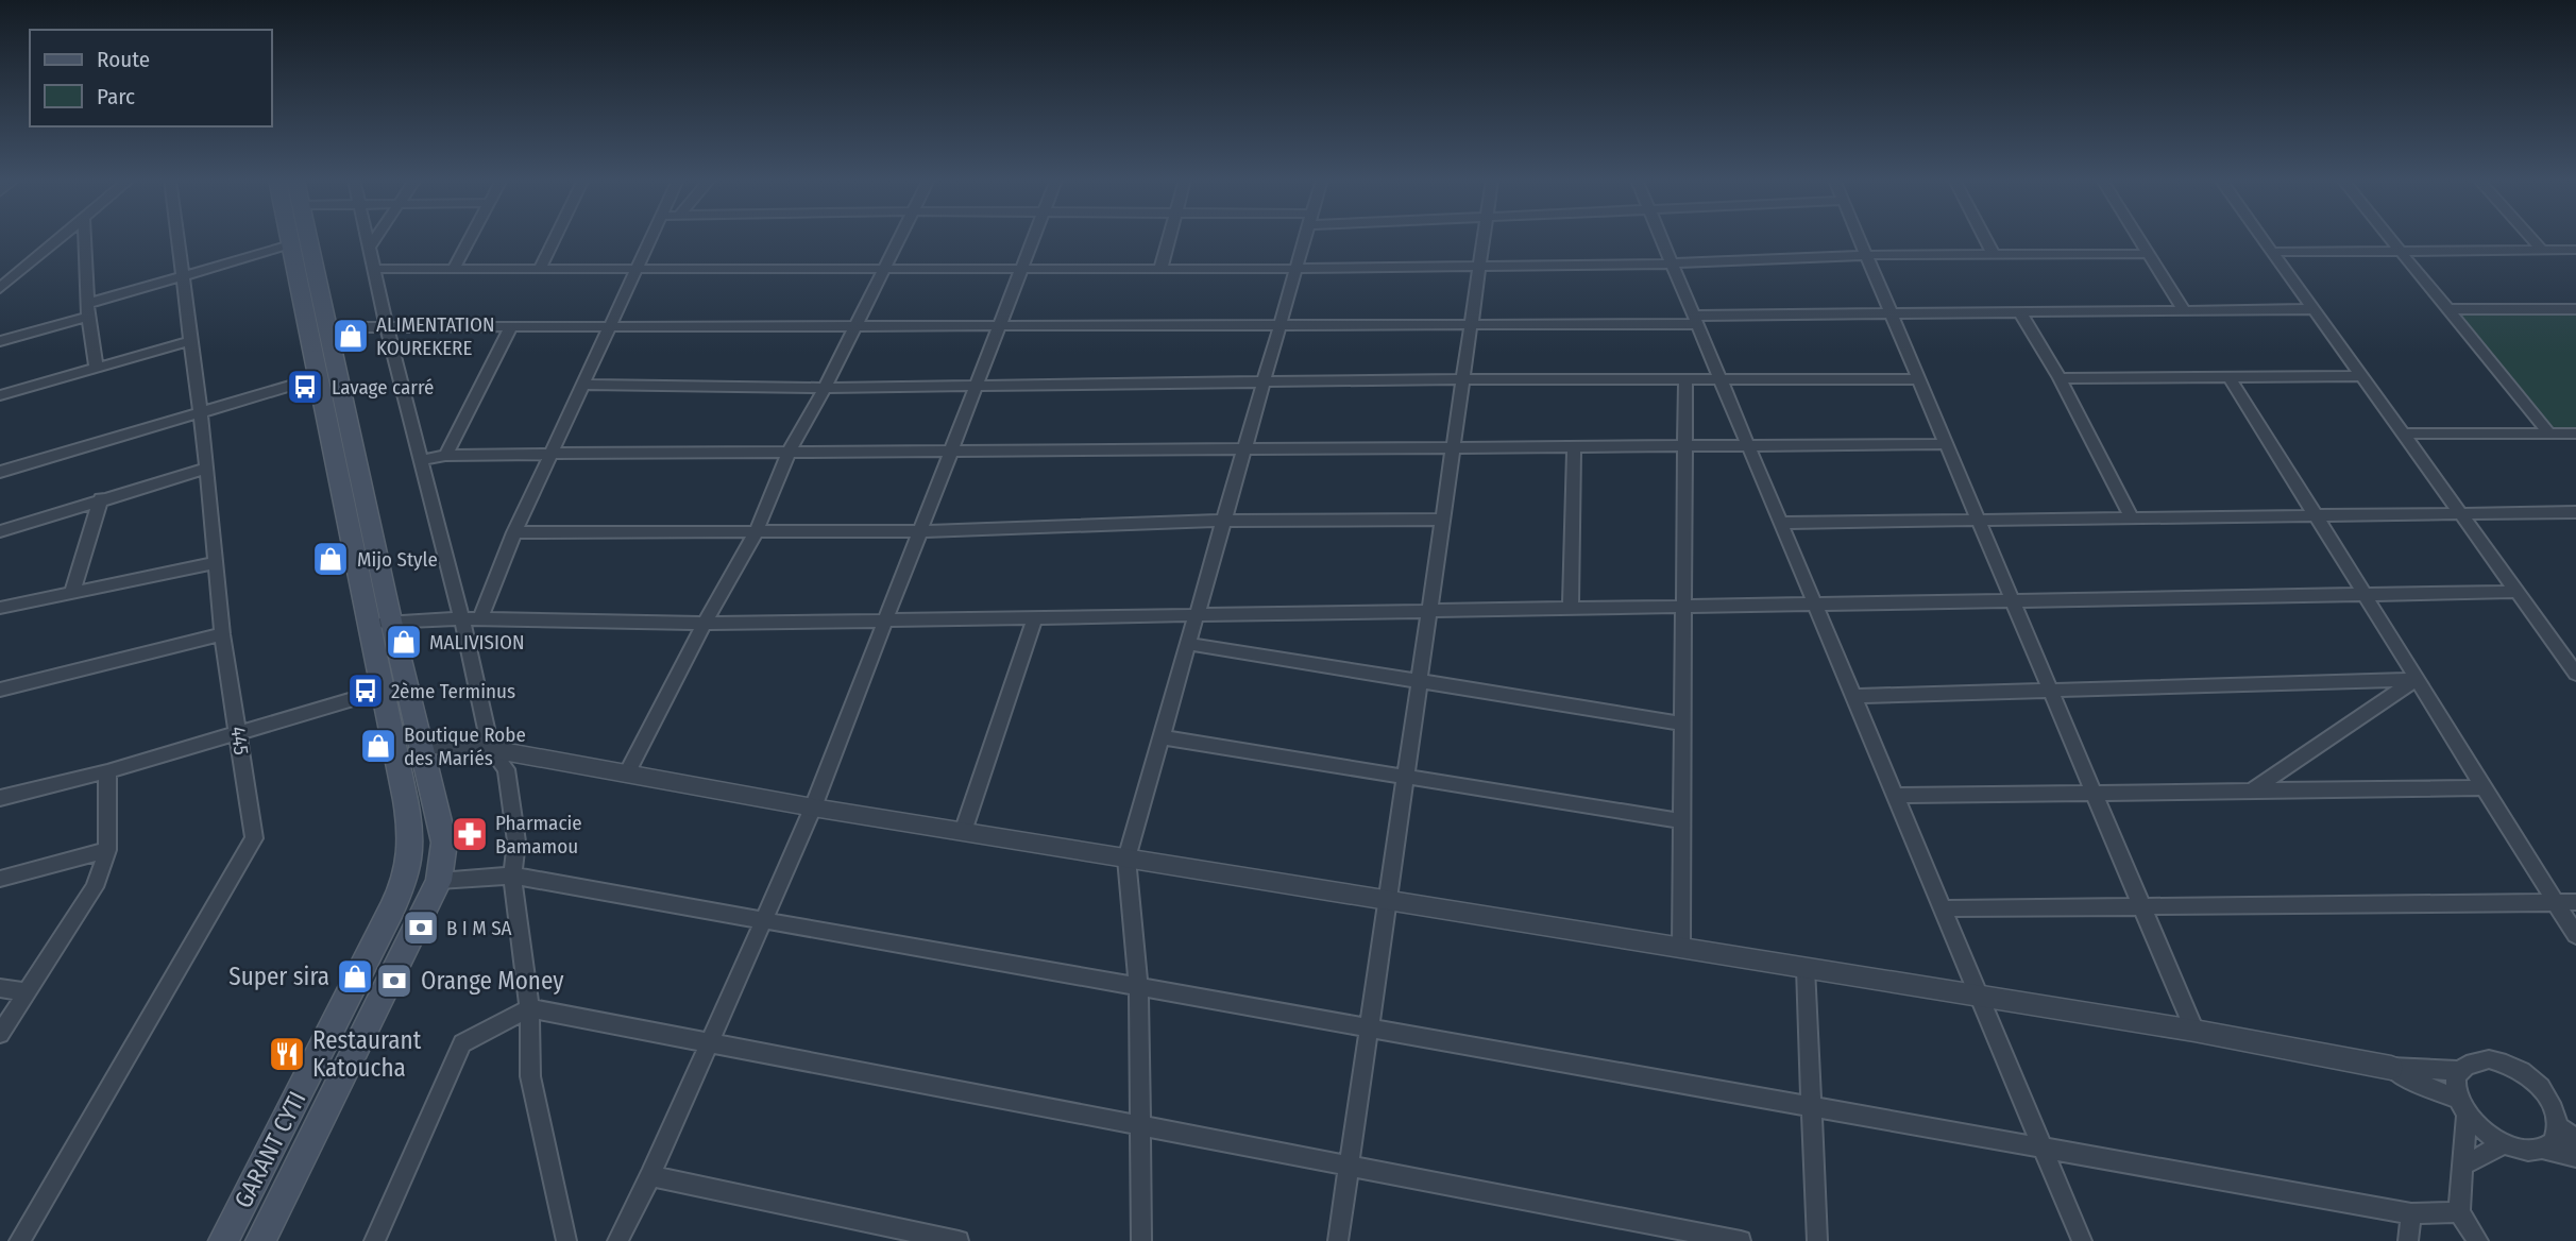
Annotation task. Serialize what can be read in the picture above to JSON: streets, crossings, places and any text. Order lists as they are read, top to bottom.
{
  "streets": {
    "main road": ["GARANT CYTI"],
    "street": ["445"]
  },
  "places": {
    "shop": [
      "ALIMENTATION KOUREKERE",
      "Mijo Style",
      "MALIVISION",
      "Boutique Robe des Mariés",
      "Super sira"
    ],
    "bus stop": ["Lavage carré", "2ème Terminus"],
    "pharmacy": ["Pharmacie Bamamou"],
    "bank": ["B I M SA", "Orange Money"],
    "restaurant": ["Restaurant Katoucha"]
  },
  "legend": ["Route", "Parc"]
}
